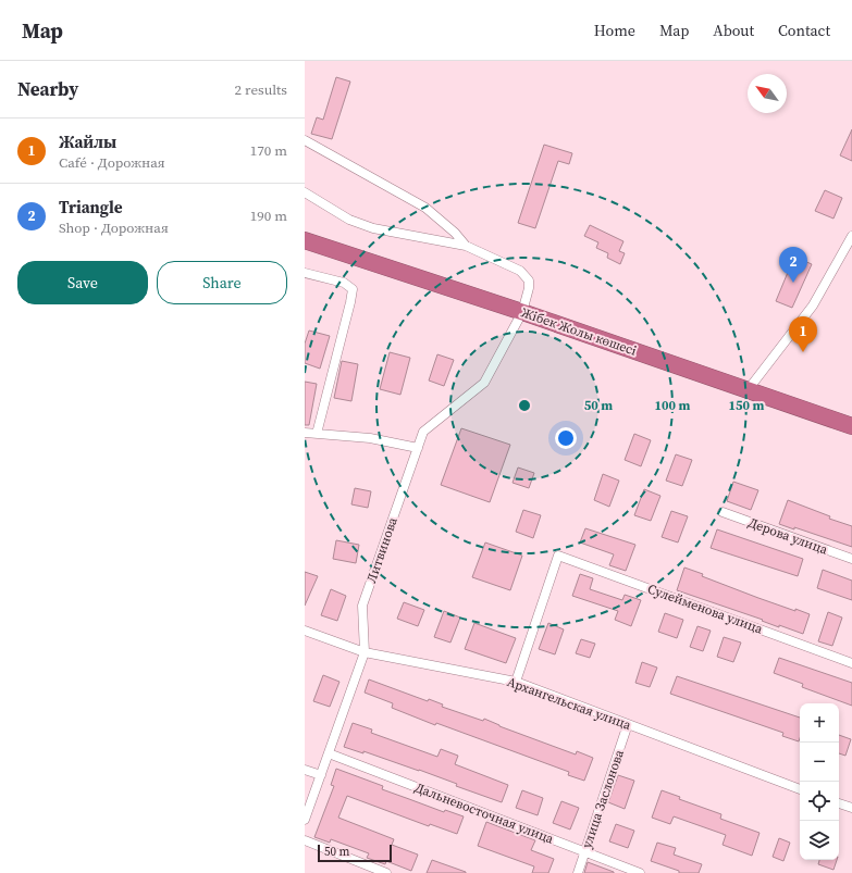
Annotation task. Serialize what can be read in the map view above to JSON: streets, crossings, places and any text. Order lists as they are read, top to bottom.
{
  "streets": {
    "highway": ["Жібек Жолы көшесі"],
    "street": [
      "Дерова улица",
      "Литвинова",
      "Сулейменова улица",
      "Архангельская улица",
      "улица Заслонова",
      "Дальневосточная улица"
    ]
  },
  "crossings": [
    ["Жібек Жолы көшесі", "Литвинова"],
    ["Литвинова", "Архангельская улица"],
    ["Литвинова", "Дальневосточная улица"],
    ["Сулейменова улица", "Архангельская улица"],
    ["Архангельская улица", "улица Заслонова"],
    ["улица Заслонова", "Дальневосточная улица"]
  ],
  "scale_bar": "50 m",
  "north": "top left",
  "page": {
    "header": "Map",
    "nav": [
      "Home",
      "Map",
      "About",
      "Contact"
    ],
    "heading": ["Nearby", "2 results"],
    "list": [
      {
        "mark": "1",
        "name": "Жайлы",
        "note": "Café · Дорожная",
        "value": "170 m"
      },
      {
        "mark": "2",
        "name": "Triangle",
        "note": "Shop · Дорожная",
        "value": "190 m"
      }
    ],
    "pins": ["2", "1"],
    "buttons": ["Save", "Share"],
    "map_buttons": ["+", "−"],
    "scale": "50 m"
  },
  "rings": ["50 m", "100 m", "150 m"]
}
